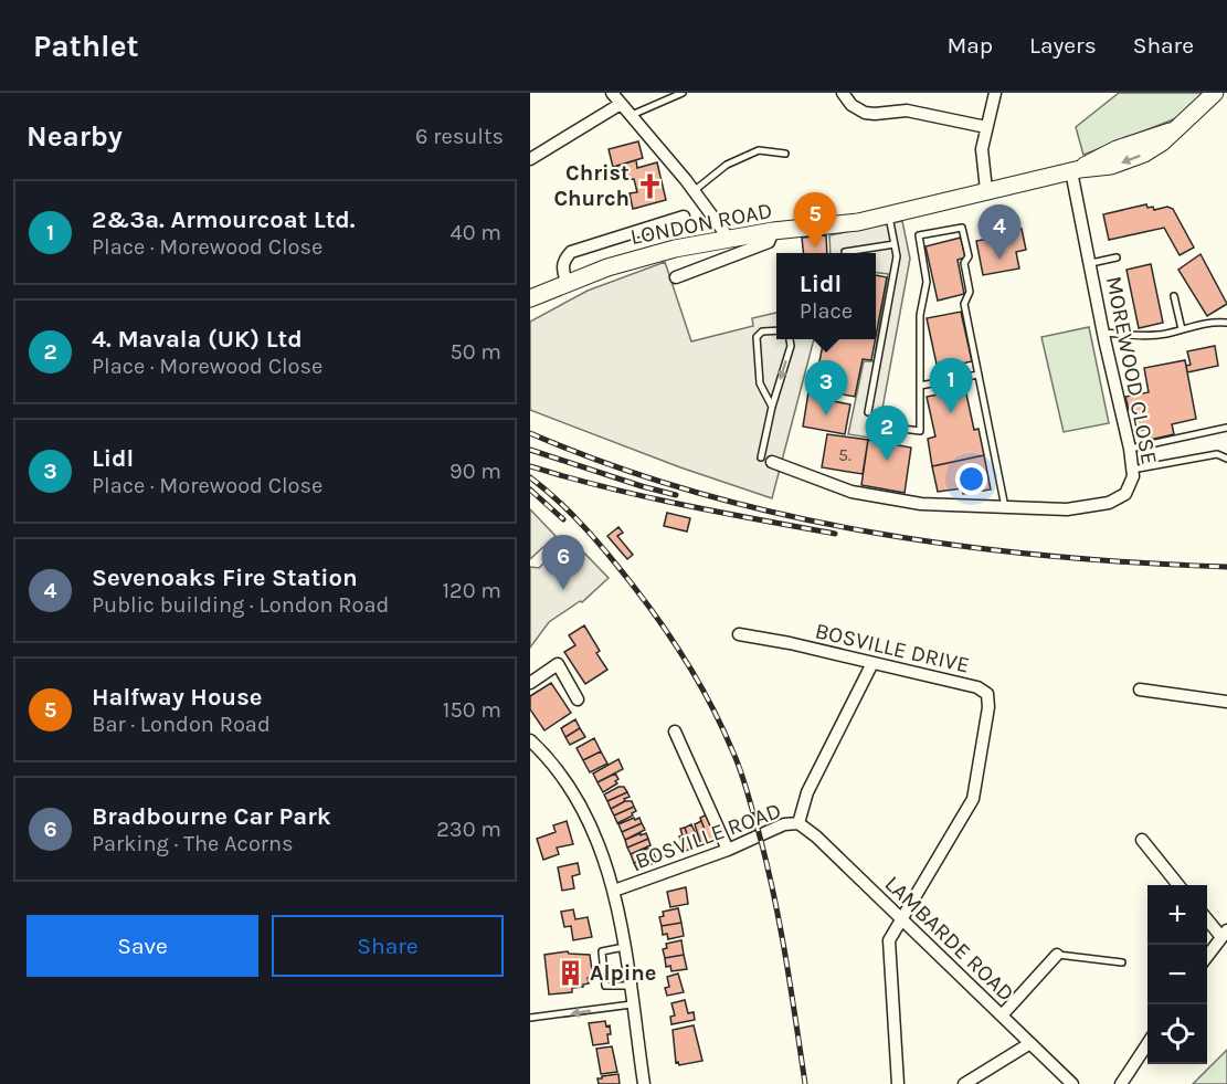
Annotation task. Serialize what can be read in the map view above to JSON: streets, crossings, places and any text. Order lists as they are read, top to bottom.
{
  "streets": {
    "main road": ["LONDON ROAD"],
    "street": [
      "MOREWOOD CLOSE",
      "BOSVILLE DRIVE",
      "BOSVILLE ROAD",
      "LAMBARDE ROAD"
    ]
  },
  "crossings": [
    ["LONDON ROAD", "MOREWOOD CLOSE"],
    ["BOSVILLE DRIVE", "BOSVILLE ROAD"],
    ["BOSVILLE DRIVE", "LAMBARDE ROAD"],
    ["BOSVILLE ROAD", "LAMBARDE ROAD"]
  ],
  "places": {
    "church": ["Christ Church"],
    "building": ["Alpine"]
  },
  "house_numbers": ["5."],
  "page": {
    "header": "Pathlet",
    "nav": ["Map", "Layers", "Share"],
    "heading": ["Nearby", "6 results"],
    "list": [
      {
        "mark": "1",
        "name": "2&3a. Armourcoat Ltd.",
        "note": "Place · Morewood Close",
        "value": "40 m"
      },
      {
        "mark": "2",
        "name": "4. Mavala (UK) Ltd",
        "note": "Place · Morewood Close",
        "value": "50 m"
      },
      {
        "mark": "3",
        "name": "Lidl",
        "note": "Place · Morewood Close",
        "value": "90 m"
      },
      {
        "mark": "4",
        "name": "Sevenoaks Fire Station",
        "note": "Public building · London Road",
        "value": "120 m"
      },
      {
        "mark": "5",
        "name": "Halfway House",
        "note": "Bar · London Road",
        "value": "150 m"
      },
      {
        "mark": "6",
        "name": "Bradbourne Car Park",
        "note": "Parking · The Acorns",
        "value": "230 m"
      }
    ],
    "pins": [
      "5",
      "4",
      "1",
      "3",
      "2",
      "6"
    ],
    "popup": ["Lidl", "Place"],
    "map_buttons": ["+", "−"],
    "buttons": ["Save", "Share"]
  }
}
